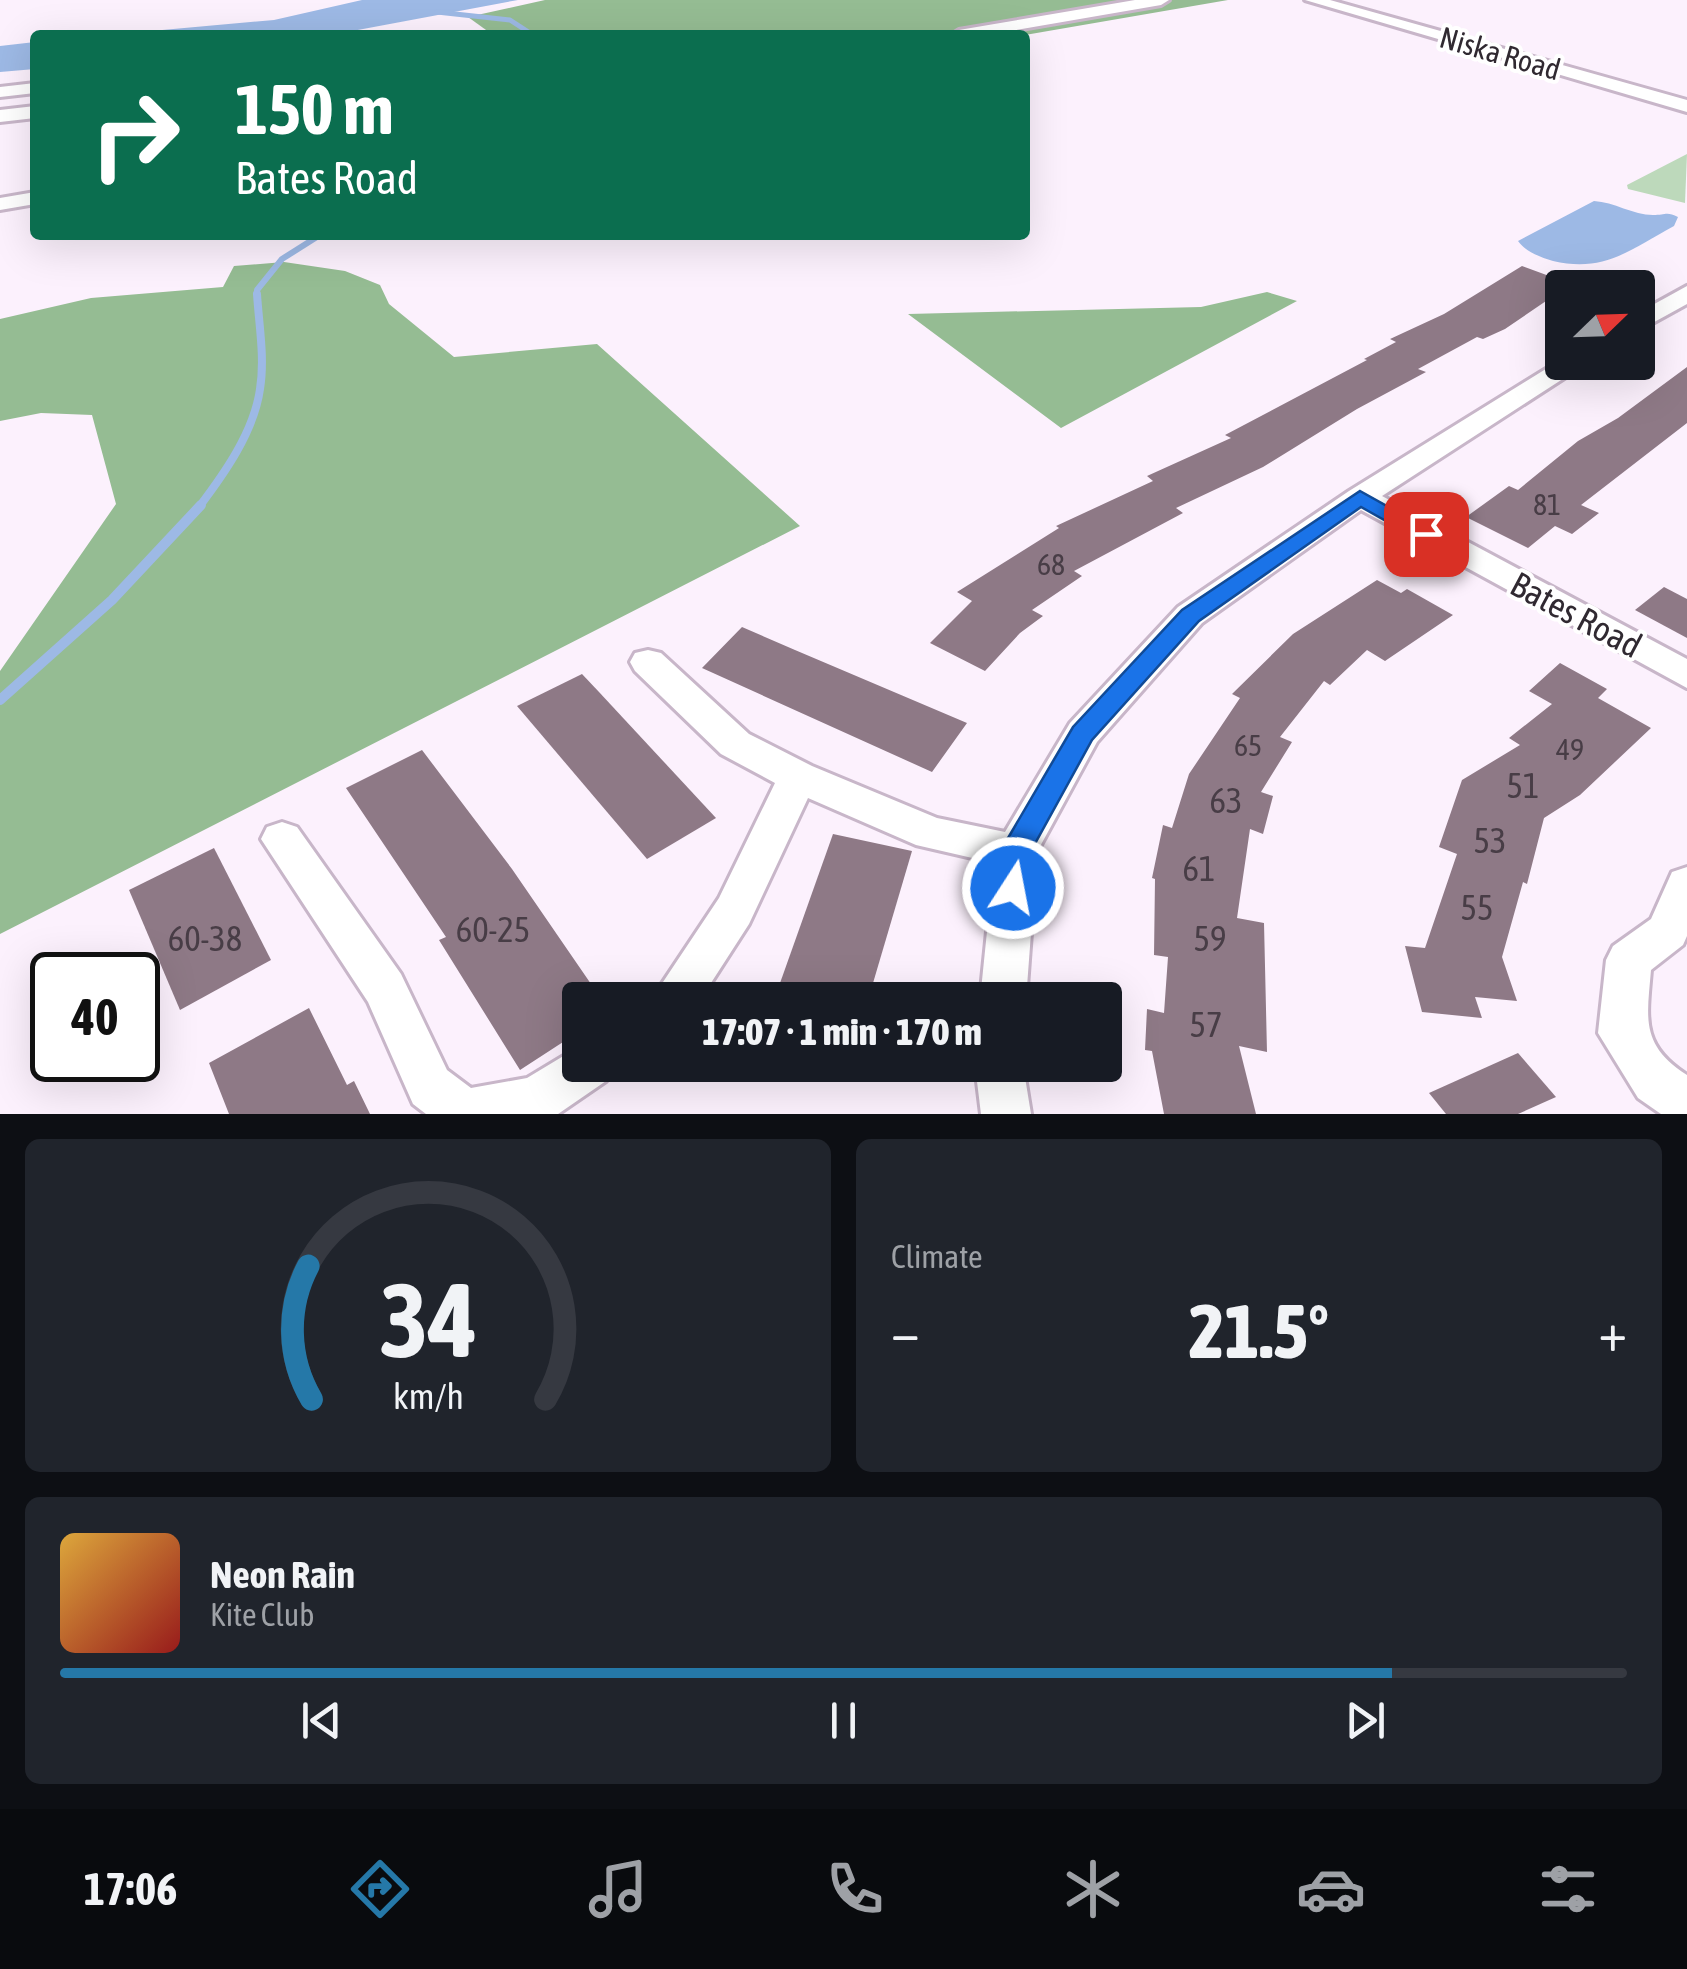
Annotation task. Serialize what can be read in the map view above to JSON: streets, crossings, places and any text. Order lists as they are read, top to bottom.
{
  "streets": {
    "street": ["Niska Road", "Bates Road"]
  },
  "house_numbers": [
    "81",
    "68",
    "65",
    "49",
    "51",
    "63",
    "53",
    "61",
    "55",
    "60-25",
    "60-38",
    "59",
    "57"
  ],
  "north": "top right",
  "page": {
    "turn": ["150 m", "Bates Road"],
    "limit": "40",
    "trip": "17:07 · 1 min · 170 m",
    "tile": "Climate",
    "heat": ["−", "21.5°", "+"],
    "song": ["Neon Rain", "Kite Club"],
    "tabs": "17:06",
    "gauge": ["34", "km/h"]
  }
}
